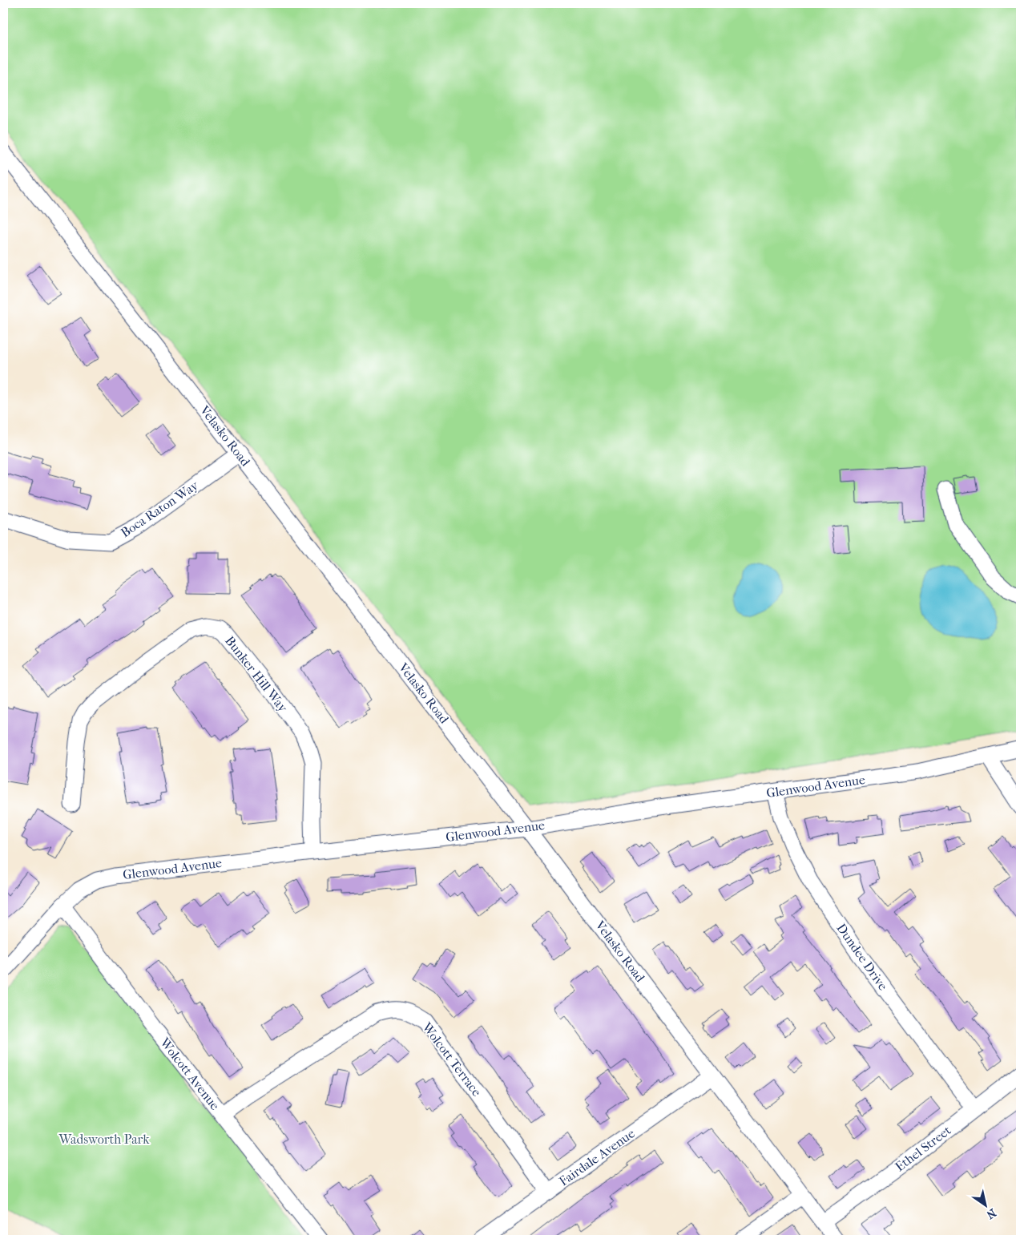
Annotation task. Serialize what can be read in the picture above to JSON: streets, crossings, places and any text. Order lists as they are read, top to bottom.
{
  "streets": {
    "street": [
      "Velasko Road",
      "Boca Raton Way",
      "Bunker Hill Way",
      "Glenwood Avenue",
      "Dundee Drive",
      "Wolcott Terrace",
      "Wolcott Avenue",
      "Ethel Street",
      "Fairdale Avenue"
    ]
  },
  "crossings": [
    ["Velasko Road", "Boca Raton Way"],
    ["Velasko Road", "Glenwood Avenue"],
    ["Velasko Road", "Ethel Street"],
    ["Velasko Road", "Fairdale Avenue"],
    ["Bunker Hill Way", "Glenwood Avenue"],
    ["Glenwood Avenue", "Dundee Drive"],
    ["Glenwood Avenue", "Wolcott Avenue"],
    ["Dundee Drive", "Ethel Street"],
    ["Wolcott Terrace", "Wolcott Avenue"],
    ["Wolcott Terrace", "Fairdale Avenue"]
  ],
  "parks": ["Wadsworth Park"],
  "north": "bottom right"
}
